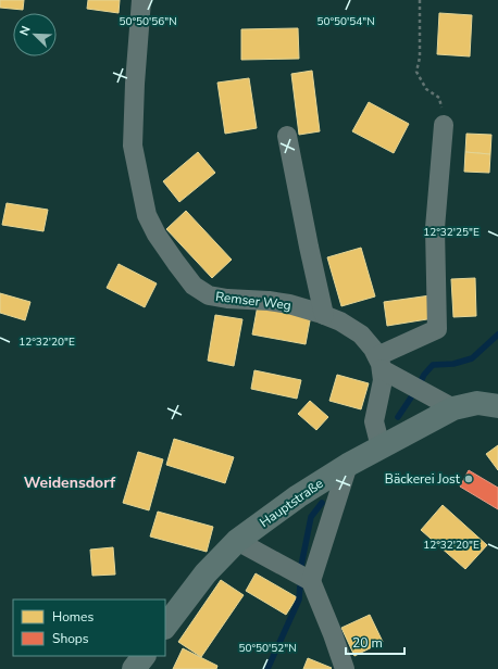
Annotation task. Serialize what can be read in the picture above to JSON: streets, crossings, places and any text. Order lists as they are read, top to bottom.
{
  "streets": {
    "main road": ["Hauptstraße"],
    "street": ["Remser Weg"]
  },
  "districts": ["Weidensdorf"],
  "places": ["Bäckerei Jost"],
  "legend": ["Homes", "Shops"],
  "scale_bar": "20 m",
  "north": "top left",
  "coordinates": [
    "50°50'56\"N",
    "50°50'54\"N",
    "12°32'25\"E",
    "12°32'20\"E",
    "50°50'52\"N"
  ]
}
